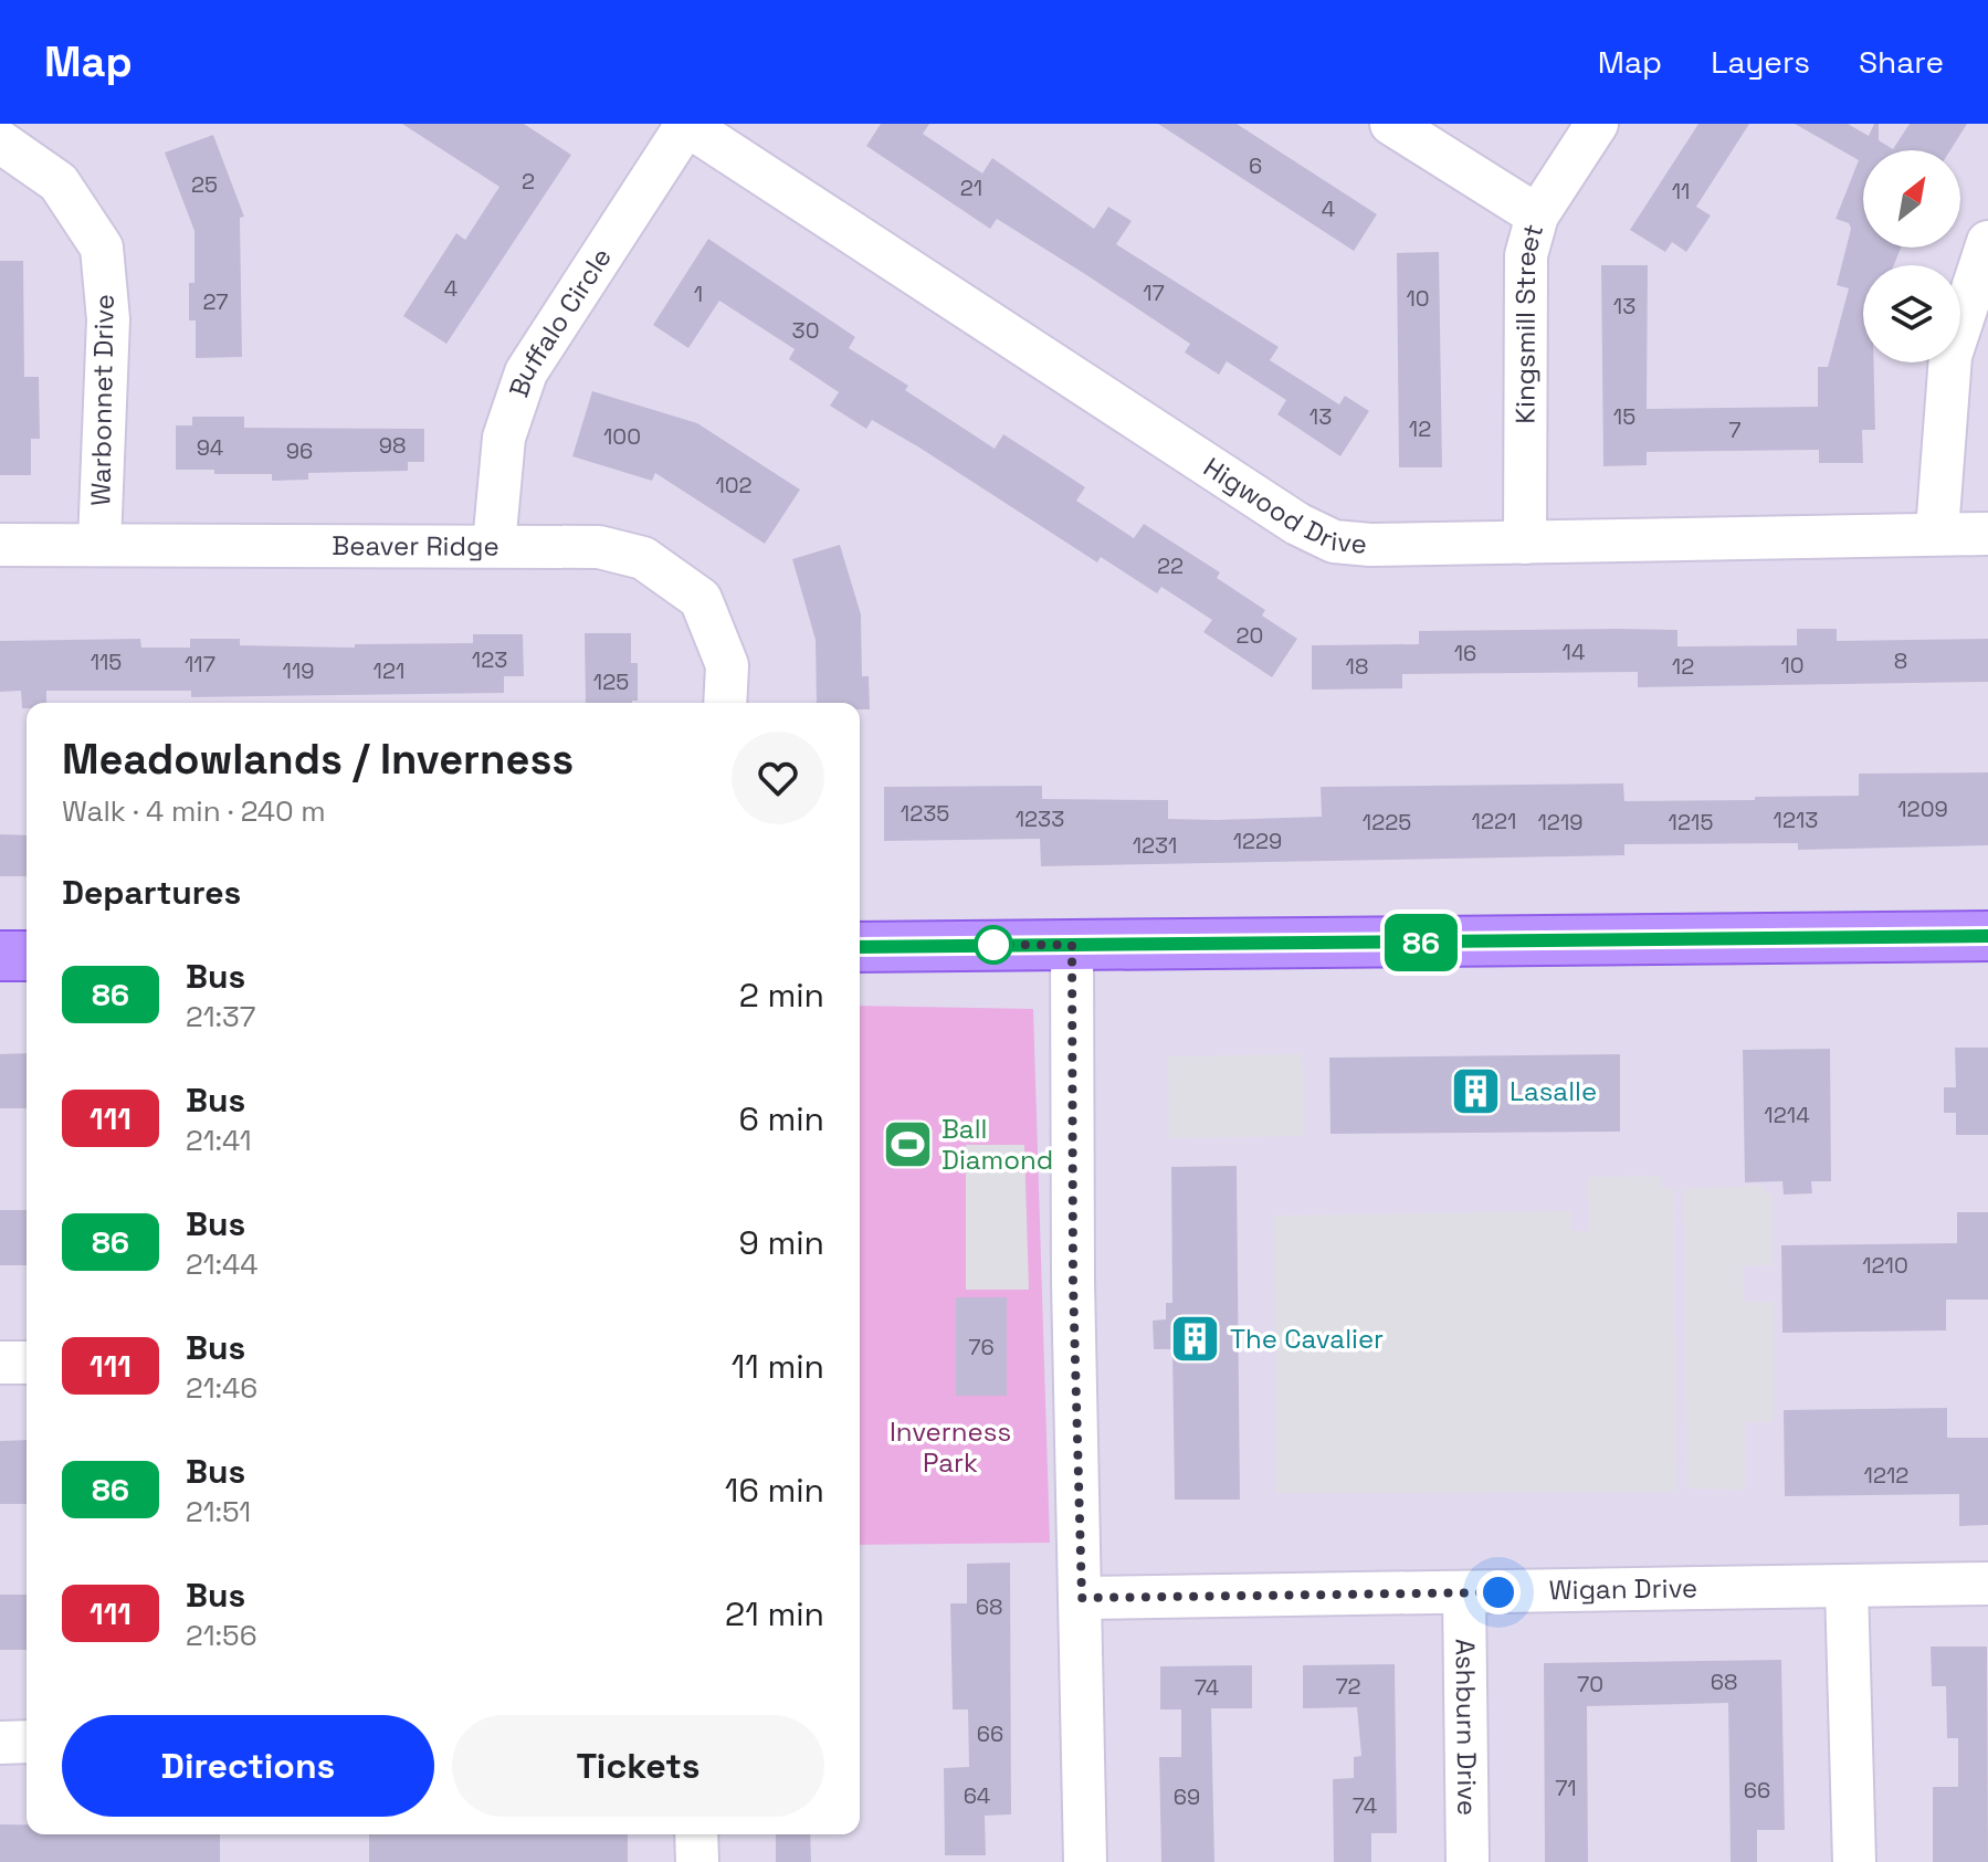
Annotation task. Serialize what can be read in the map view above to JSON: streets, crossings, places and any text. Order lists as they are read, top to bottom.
{
  "streets": {
    "street": [
      "Buffalo Circle",
      "Kingsmill Street",
      "Warbonnet Drive",
      "Higwood Drive",
      "Beaver Ridge",
      "Wigan Drive",
      "Ashburn Drive"
    ]
  },
  "crossings": [
    ["Buffalo Circle", "Higwood Drive"],
    ["Buffalo Circle", "Beaver Ridge"],
    ["Kingsmill Street", "Higwood Drive"],
    ["Warbonnet Drive", "Beaver Ridge"],
    ["Wigan Drive", "Ashburn Drive"]
  ],
  "parks": ["Inverness Park"],
  "places": {
    "building": ["Lasalle", "The Cavalier"],
    "sports": ["Ball Diamond"]
  },
  "lines": ["bus line 86"],
  "house_numbers": [
    "6",
    "2",
    "25",
    "21",
    "11",
    "4",
    "4",
    "17",
    "1",
    "10",
    "27",
    "13",
    "30",
    "13",
    "15",
    "12",
    "7",
    "100",
    "98",
    "94",
    "96",
    "102",
    "22",
    "20",
    "14",
    "16",
    "123",
    "8",
    "115",
    "117",
    "10",
    "18",
    "12",
    "119",
    "121",
    "125",
    "1209",
    "1235",
    "1233",
    "1213",
    "1221",
    "1225",
    "1219",
    "1215",
    "1229",
    "1231",
    "1214",
    "1210",
    "76",
    "1212",
    "68",
    "68",
    "70",
    "72",
    "74",
    "66",
    "71",
    "66",
    "64",
    "69",
    "74"
  ],
  "north": "top right",
  "page": {
    "header": "Map",
    "nav": ["Map", "Layers", "Share"],
    "on_map": "86",
    "heading": [
      ["Meadowlands / Inverness", "Walk · 4 min · 240 m"],
      "Departures"
    ],
    "list": [
      {
        "mark": "86",
        "name": "Bus",
        "note": "21:37",
        "value": "2 min"
      },
      {
        "mark": "111",
        "name": "Bus",
        "note": "21:41",
        "value": "6 min"
      },
      {
        "mark": "86",
        "name": "Bus",
        "note": "21:44",
        "value": "9 min"
      },
      {
        "mark": "111",
        "name": "Bus",
        "note": "21:46",
        "value": "11 min"
      },
      {
        "mark": "86",
        "name": "Bus",
        "note": "21:51",
        "value": "16 min"
      },
      {
        "mark": "111",
        "name": "Bus",
        "note": "21:56",
        "value": "21 min"
      }
    ],
    "buttons": ["Directions", "Tickets"]
  }
}
